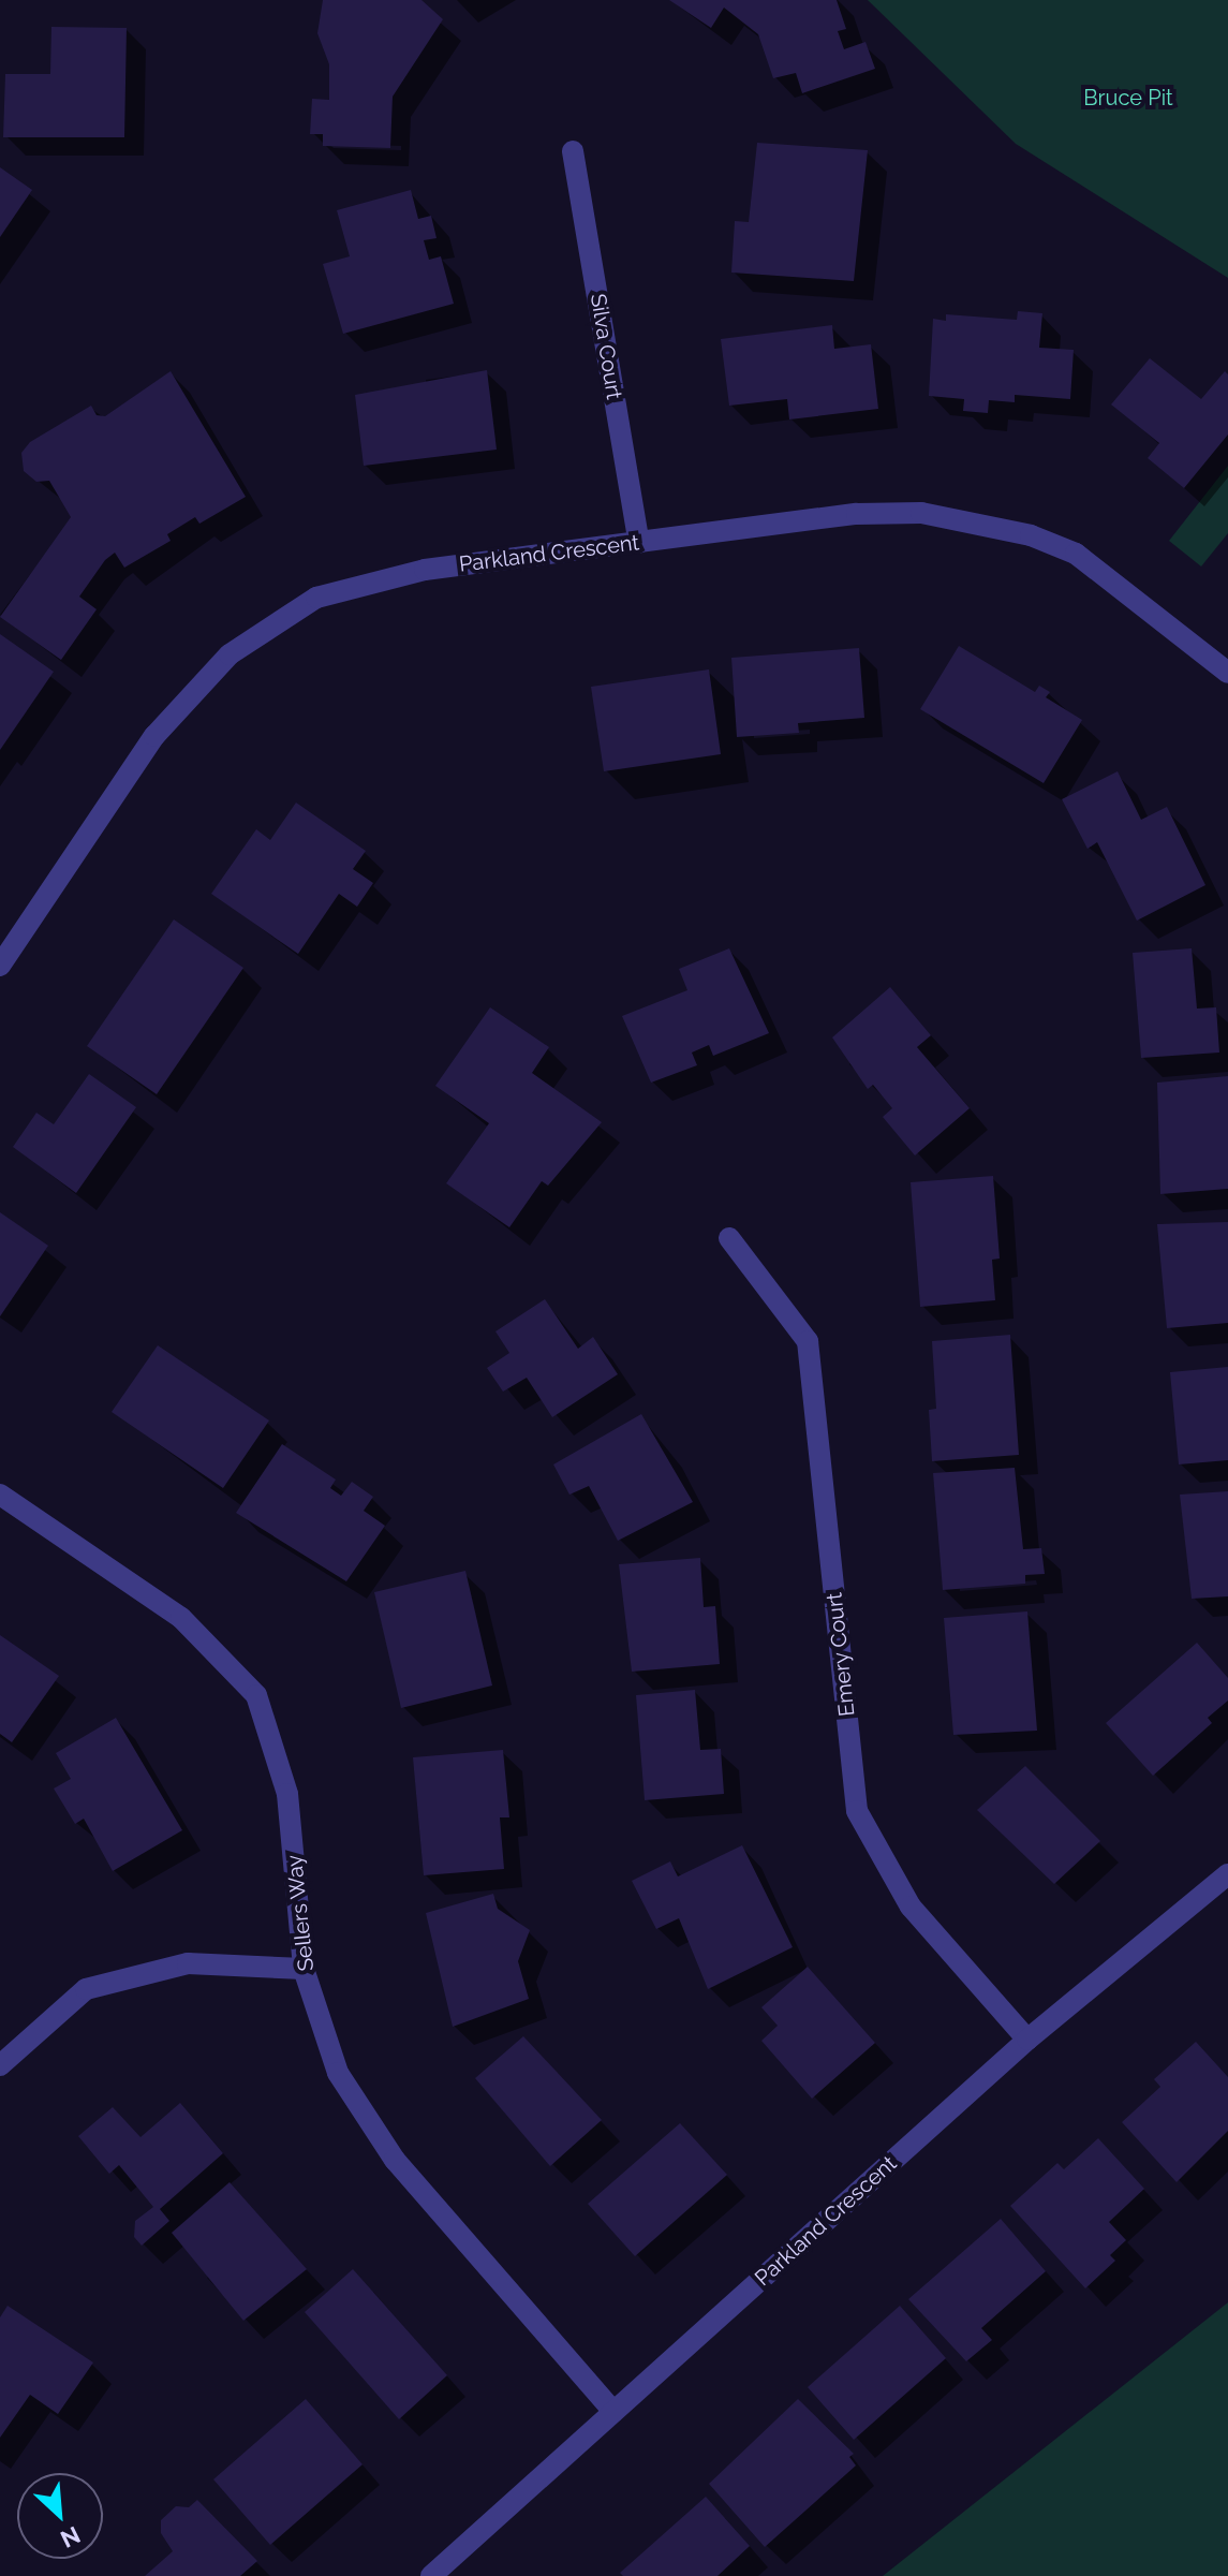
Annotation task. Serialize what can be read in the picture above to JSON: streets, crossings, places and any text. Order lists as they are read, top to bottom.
{
  "streets": {
    "street": [
      "Silva Court",
      "Parkland Crescent",
      "Emery Court",
      "Sellers Way"
    ]
  },
  "crossings": [
    ["Silva Court", "Parkland Crescent"],
    ["Parkland Crescent", "Emery Court"],
    ["Parkland Crescent", "Sellers Way"]
  ],
  "parks": ["Bruce Pit"],
  "north": "bottom right"
}
